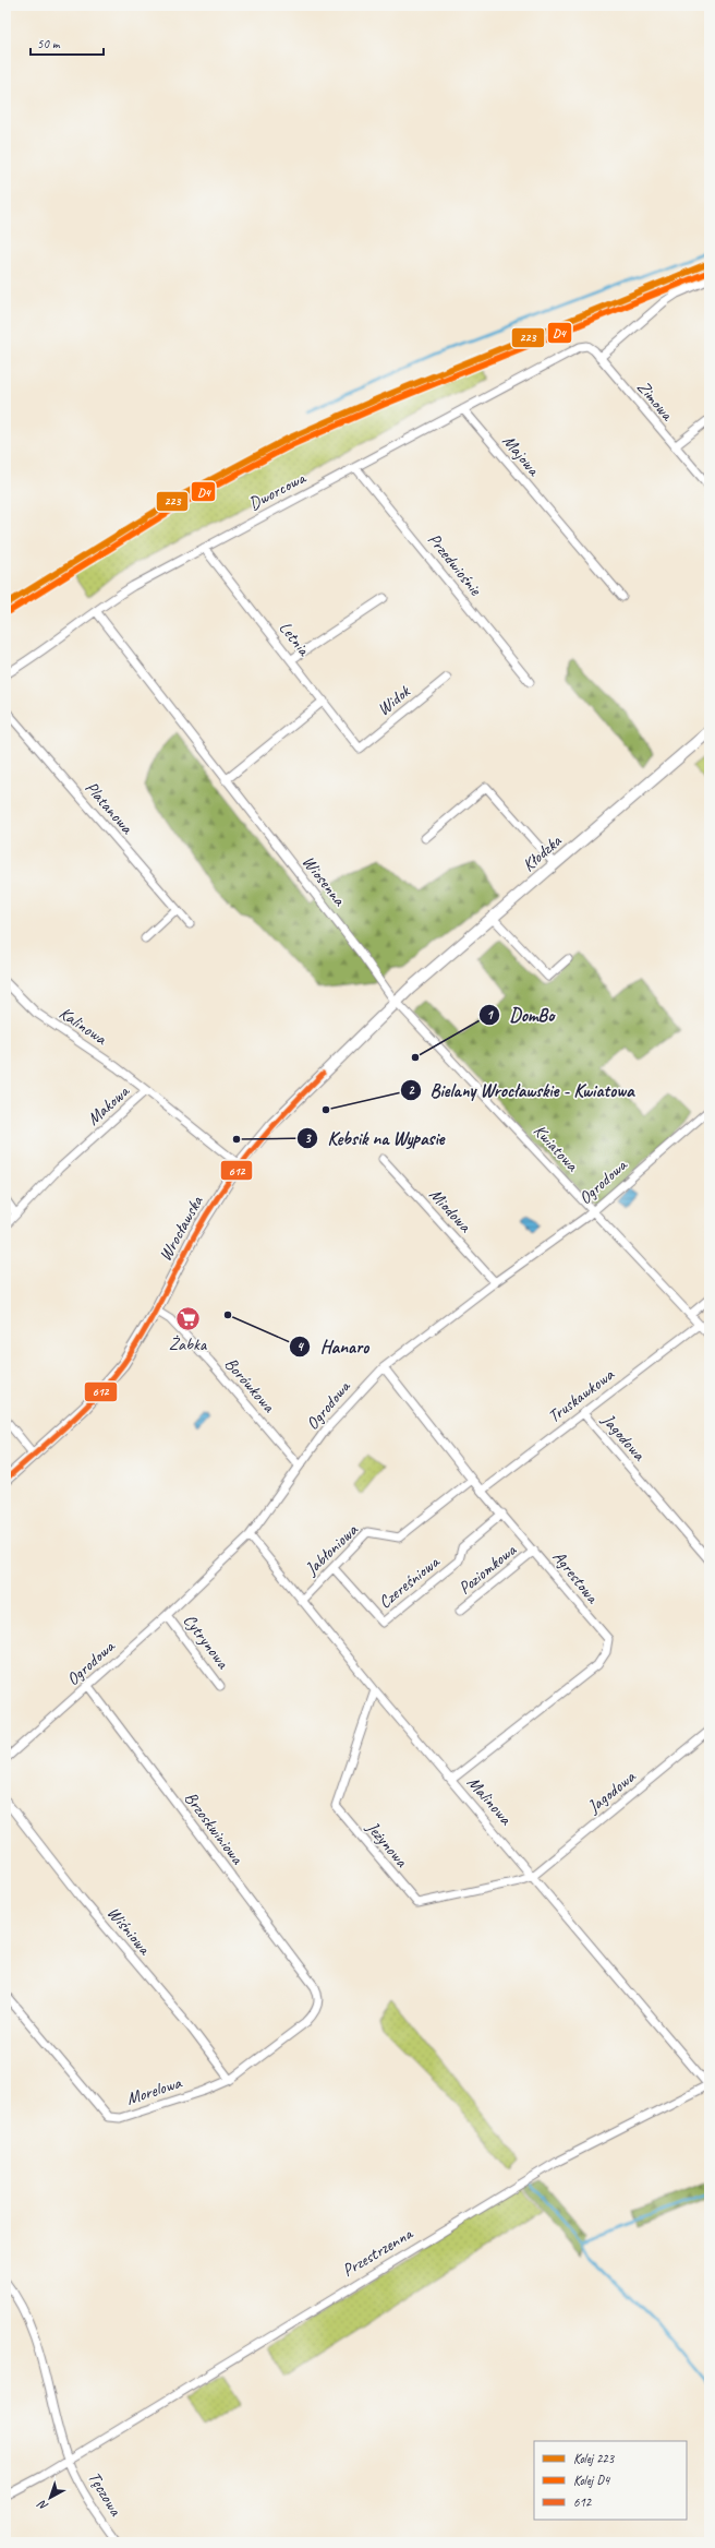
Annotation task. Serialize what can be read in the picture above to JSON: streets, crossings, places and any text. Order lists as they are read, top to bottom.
{
  "streets": {
    "main road": ["Kłodzka", "Wrocławska"],
    "street": [
      "Zimowa",
      "Majowa",
      "Dworcowa",
      "Przedwiośnie",
      "Letnia",
      "Widok",
      "Platanowa",
      "Wiosenna",
      "Kalinowa",
      "Makowa",
      "Kwiatowa",
      "Ogrodowa",
      "Miodowa",
      "Borówkowa",
      "Truskawkowa",
      "Jagodowa",
      "Jabłoniowa",
      "Poziomkowa",
      "Agrestowa",
      "Czereśniowa",
      "Cytrynowa",
      "Malinowa",
      "Brzoskwiniowa",
      "Jeżynowa",
      "Wiśniowa",
      "Morelowa",
      "Przestrzenna",
      "Tęczowa"
    ]
  },
  "crossings": [
    ["Zimowa", "Dworcowa"],
    ["Majowa", "Dworcowa"],
    ["Dworcowa", "Przedwiośnie"],
    ["Dworcowa", "Letnia"],
    ["Dworcowa", "Wiosenna"],
    ["Letnia", "Widok"],
    ["Kłodzka", "Wiosenna"],
    ["Kłodzka", "Kwiatowa"],
    ["Kłodzka", "Wrocławska"],
    ["Wiosenna", "Kwiatowa"],
    ["Wiosenna", "Wrocławska"],
    ["Kalinowa", "Makowa"],
    ["Makowa", "Wrocławska"],
    ["Kwiatowa", "Ogrodowa"],
    ["Kwiatowa", "Wrocławska"],
    ["Kwiatowa", "Truskawkowa"],
    ["Ogrodowa", "Miodowa"],
    ["Ogrodowa", "Borówkowa"],
    ["Ogrodowa", "Agrestowa"],
    ["Ogrodowa", "Cytrynowa"],
    ["Ogrodowa", "Malinowa"],
    ["Ogrodowa", "Brzoskwiniowa"],
    ["Wrocławska", "Borówkowa"],
    ["Truskawkowa", "Jagodowa"],
    ["Truskawkowa", "Agrestowa"],
    ["Jagodowa", "Malinowa"],
    ["Jagodowa", "Jeżynowa"],
    ["Jabłoniowa", "Agrestowa"],
    ["Jabłoniowa", "Czereśniowa"],
    ["Jabłoniowa", "Malinowa"],
    ["Poziomkowa", "Agrestowa"],
    ["Agrestowa", "Czereśniowa"],
    ["Agrestowa", "Malinowa"],
    ["Malinowa", "Jeżynowa"],
    ["Malinowa", "Przestrzenna"],
    ["Brzoskwiniowa", "Morelowa"],
    ["Wiśniowa", "Morelowa"],
    ["Przestrzenna", "Tęczowa"]
  ],
  "places": {
    "other": [
      "DomBo",
      "Bielany Wrocławskie - Kwiatowa",
      "Kebsik na Wypasie",
      "Hanaro"
    ],
    "supermarket": ["Żabka"]
  },
  "lines": ["rail line 223", "rail line D4", "transit line 612"],
  "legend": ["Kolej 223", "Kolej D4", "612"],
  "scale_bar": "50 m",
  "north": "bottom left"
}
